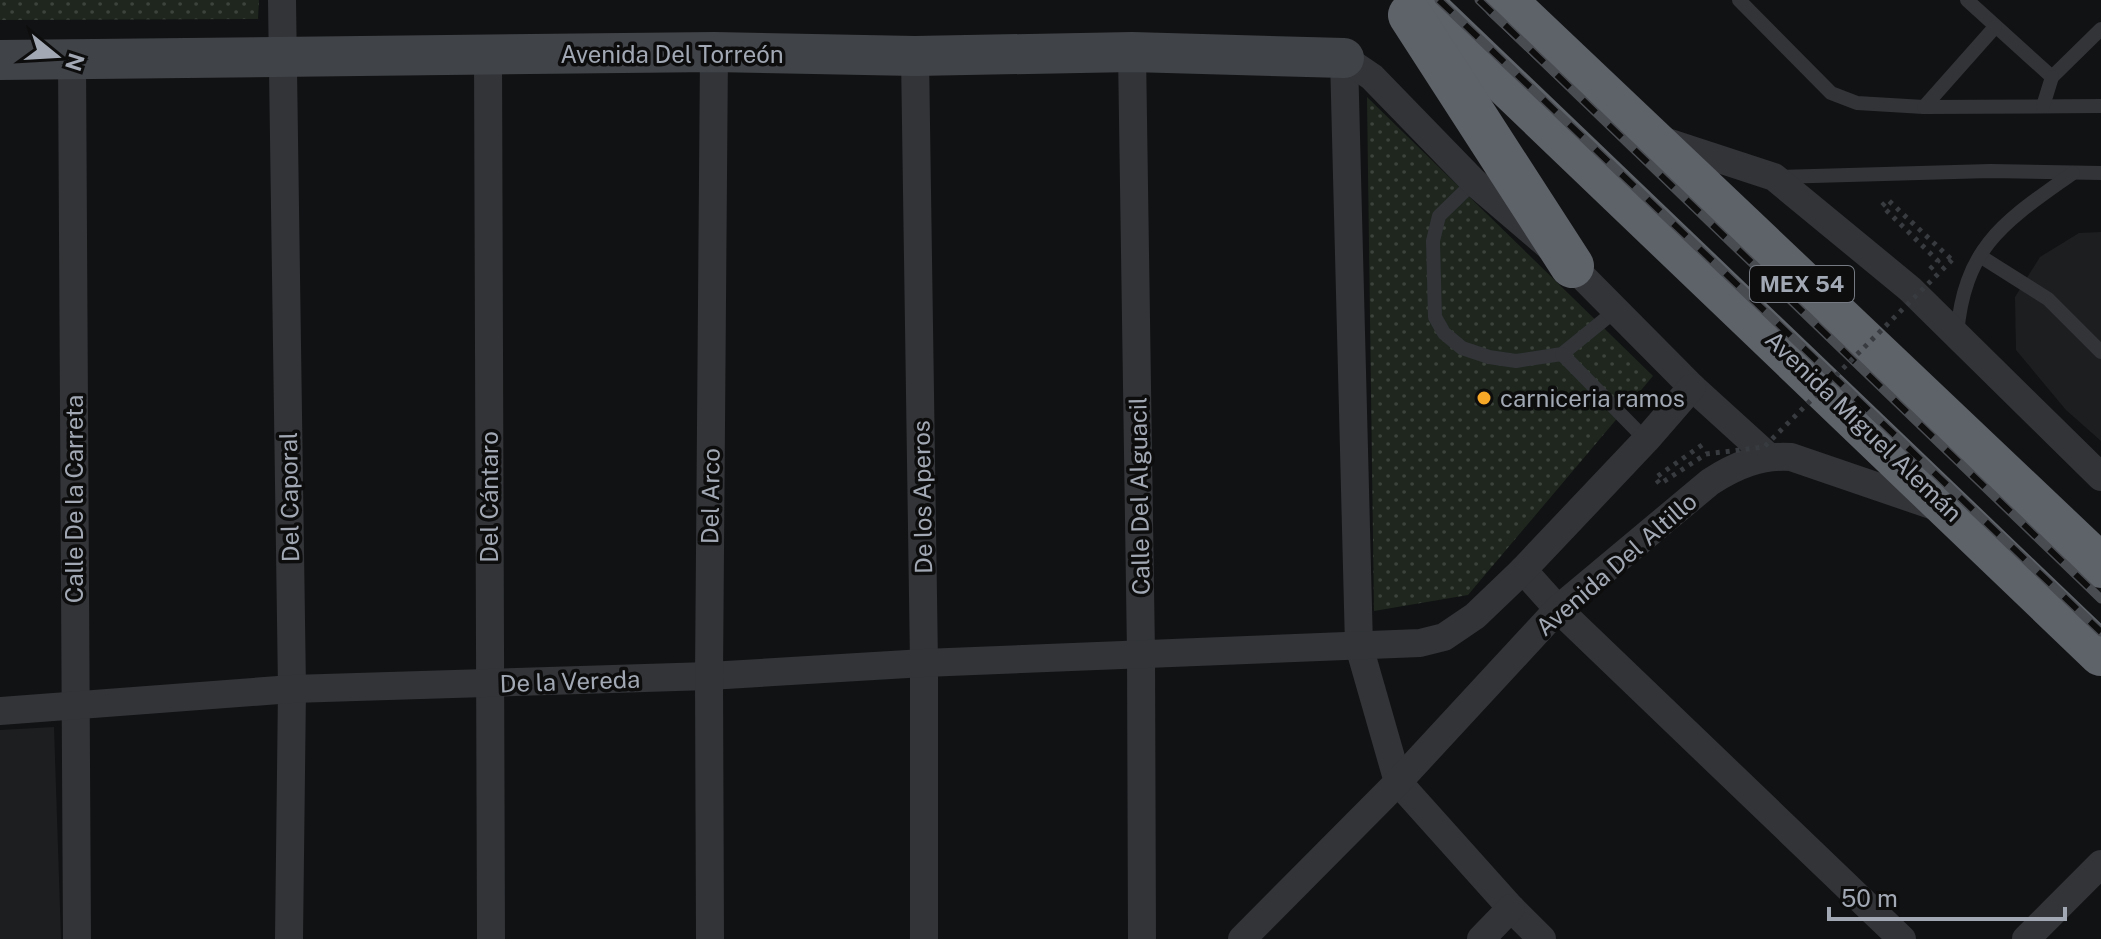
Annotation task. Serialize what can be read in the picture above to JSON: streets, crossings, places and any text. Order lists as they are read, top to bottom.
{
  "streets": {
    "highway": ["MEX 54", "Avenida Miguel Alemán"],
    "street": [
      "Avenida Del Torreón",
      "Del Arco",
      "Calle Del Alguacil",
      "Del Caporal",
      "Del Cántaro",
      "De los Aperos",
      "Calle De la Carreta",
      "Avenida Del Altillo",
      "De la Vereda"
    ]
  },
  "crossings": [
    ["Avenida Del Torreón", "Del Arco"],
    ["Avenida Del Torreón", "Calle Del Alguacil"],
    ["Avenida Del Torreón", "Del Caporal"],
    ["Avenida Del Torreón", "Del Cántaro"],
    ["Avenida Del Torreón", "De los Aperos"],
    ["Avenida Del Torreón", "Calle De la Carreta"],
    ["Avenida Miguel Alemán", "Avenida Del Altillo"],
    ["Del Arco", "De la Vereda"],
    ["Calle Del Alguacil", "De la Vereda"],
    ["Del Caporal", "De la Vereda"],
    ["Del Cántaro", "De la Vereda"],
    ["De los Aperos", "De la Vereda"],
    ["Calle De la Carreta", "De la Vereda"]
  ],
  "places": ["carniceria ramos"],
  "scale_bar": "50 m",
  "north": "right"
}
